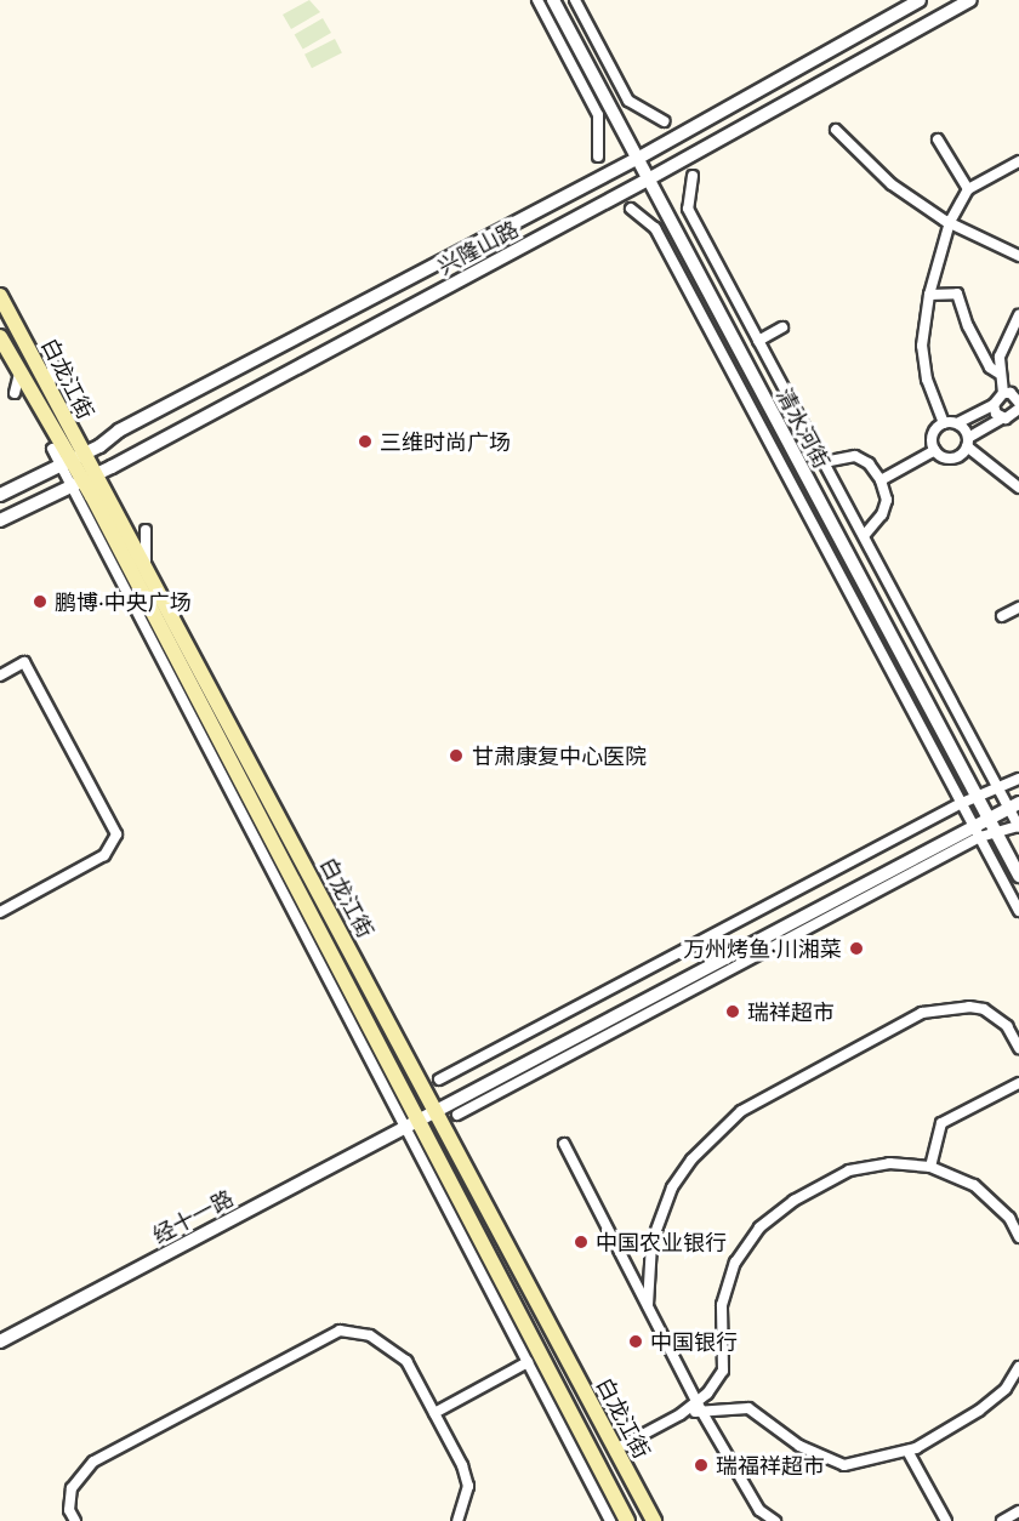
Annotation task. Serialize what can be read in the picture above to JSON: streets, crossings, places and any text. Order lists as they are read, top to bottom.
{
  "streets": {
    "main road": ["白龙江街"],
    "street": ["兴隆山路", "清水河街", "经十一路"]
  },
  "crossings": [
    ["兴隆山路", "白龙江街"],
    ["兴隆山路", "清水河街"],
    ["白龙江街", "经十一路"],
    ["清水河街", "经十一路"]
  ],
  "places": [
    "三维时尚广场",
    "鹏博·中央广场",
    "甘肃康复中心医院",
    "万州烤鱼·川湘菜",
    "瑞祥超市",
    "中国农业银行",
    "中国银行",
    "瑞福祥超市"
  ]
}
